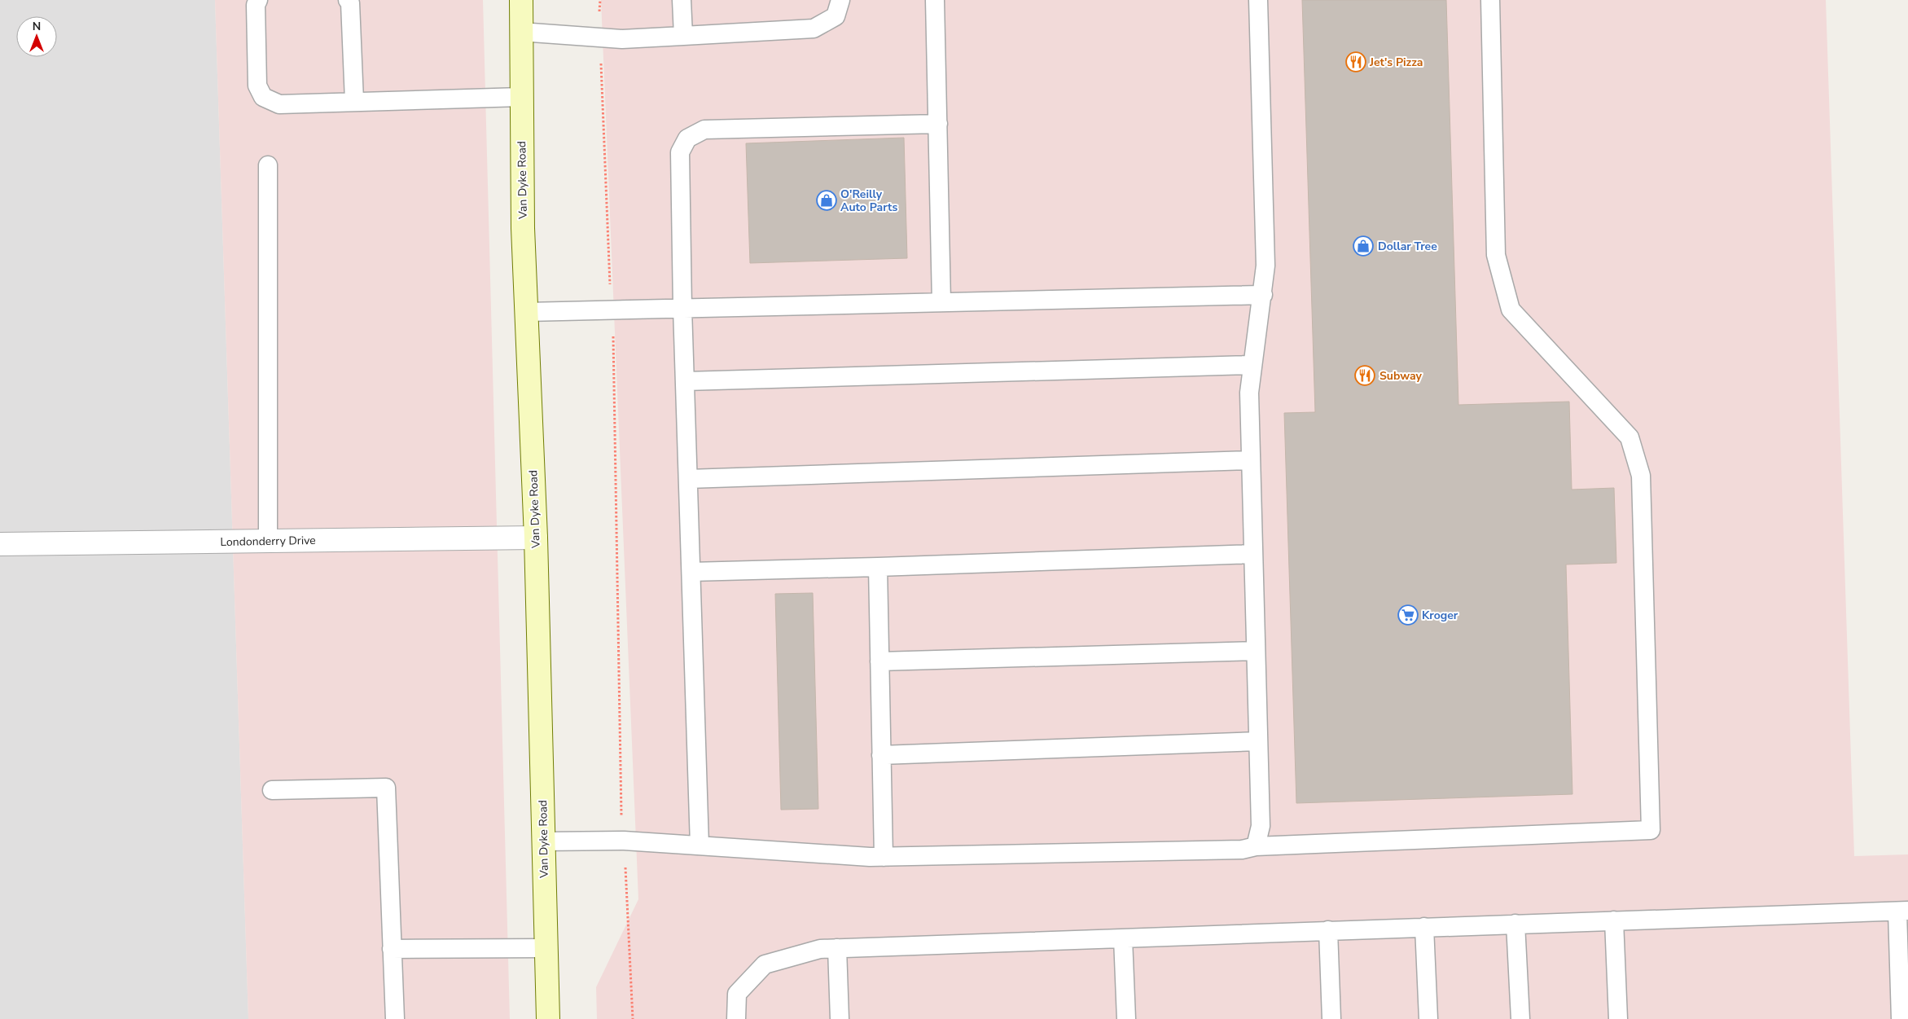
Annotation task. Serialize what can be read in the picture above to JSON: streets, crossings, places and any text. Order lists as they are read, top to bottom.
{
  "streets": {
    "main road": ["Van Dyke Road"],
    "street": ["Londonderry Drive"]
  },
  "crossings": [
    ["Van Dyke Road", "Londonderry Drive"]
  ],
  "places": {
    "restaurant": ["Jet's Pizza", "Subway"],
    "shop": ["O'Reilly Auto Parts", "Dollar Tree"],
    "supermarket": ["Kroger"]
  },
  "north": "top"
}
